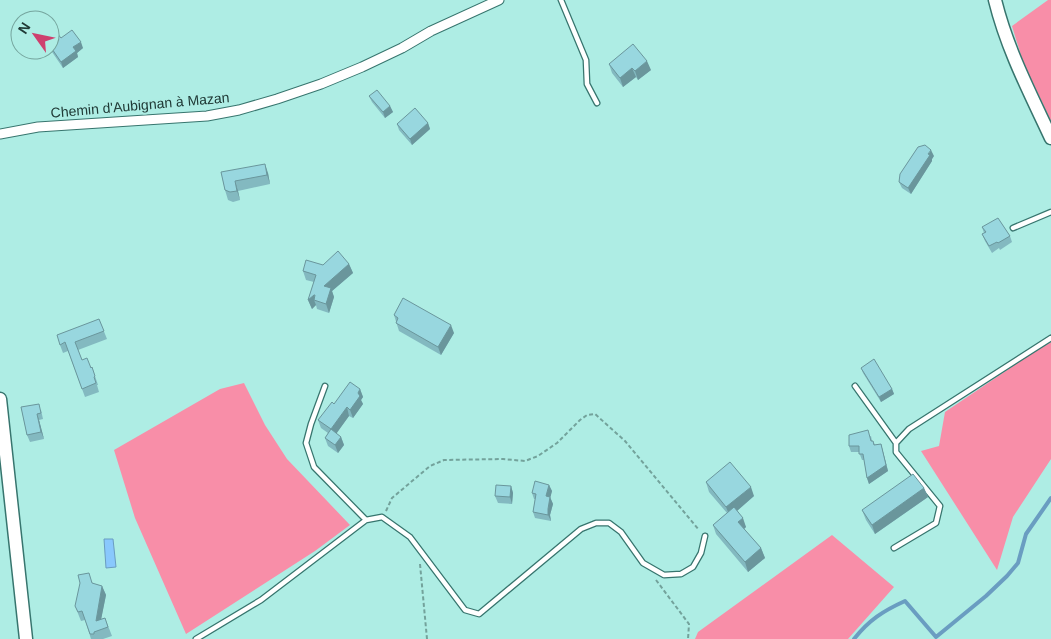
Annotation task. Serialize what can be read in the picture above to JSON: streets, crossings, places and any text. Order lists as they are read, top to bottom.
{
  "streets": {
    "street": ["Chemin d'Aubignan à Mazan"]
  },
  "north": "top left"
}
